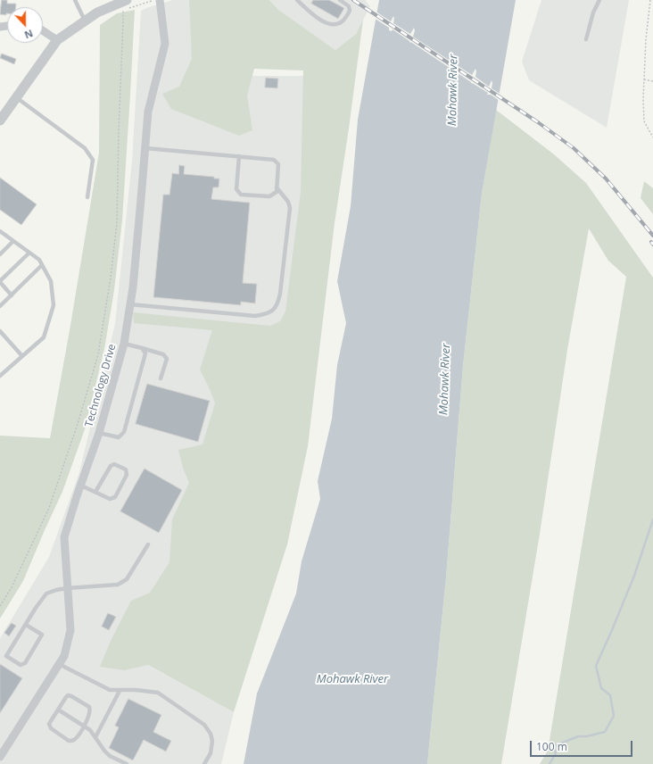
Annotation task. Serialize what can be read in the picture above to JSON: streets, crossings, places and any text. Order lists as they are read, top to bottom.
{
  "streets": {
    "street": ["Technology Drive"]
  },
  "water": ["Mohawk River"],
  "scale_bar": "100 m",
  "north": "bottom"
}
